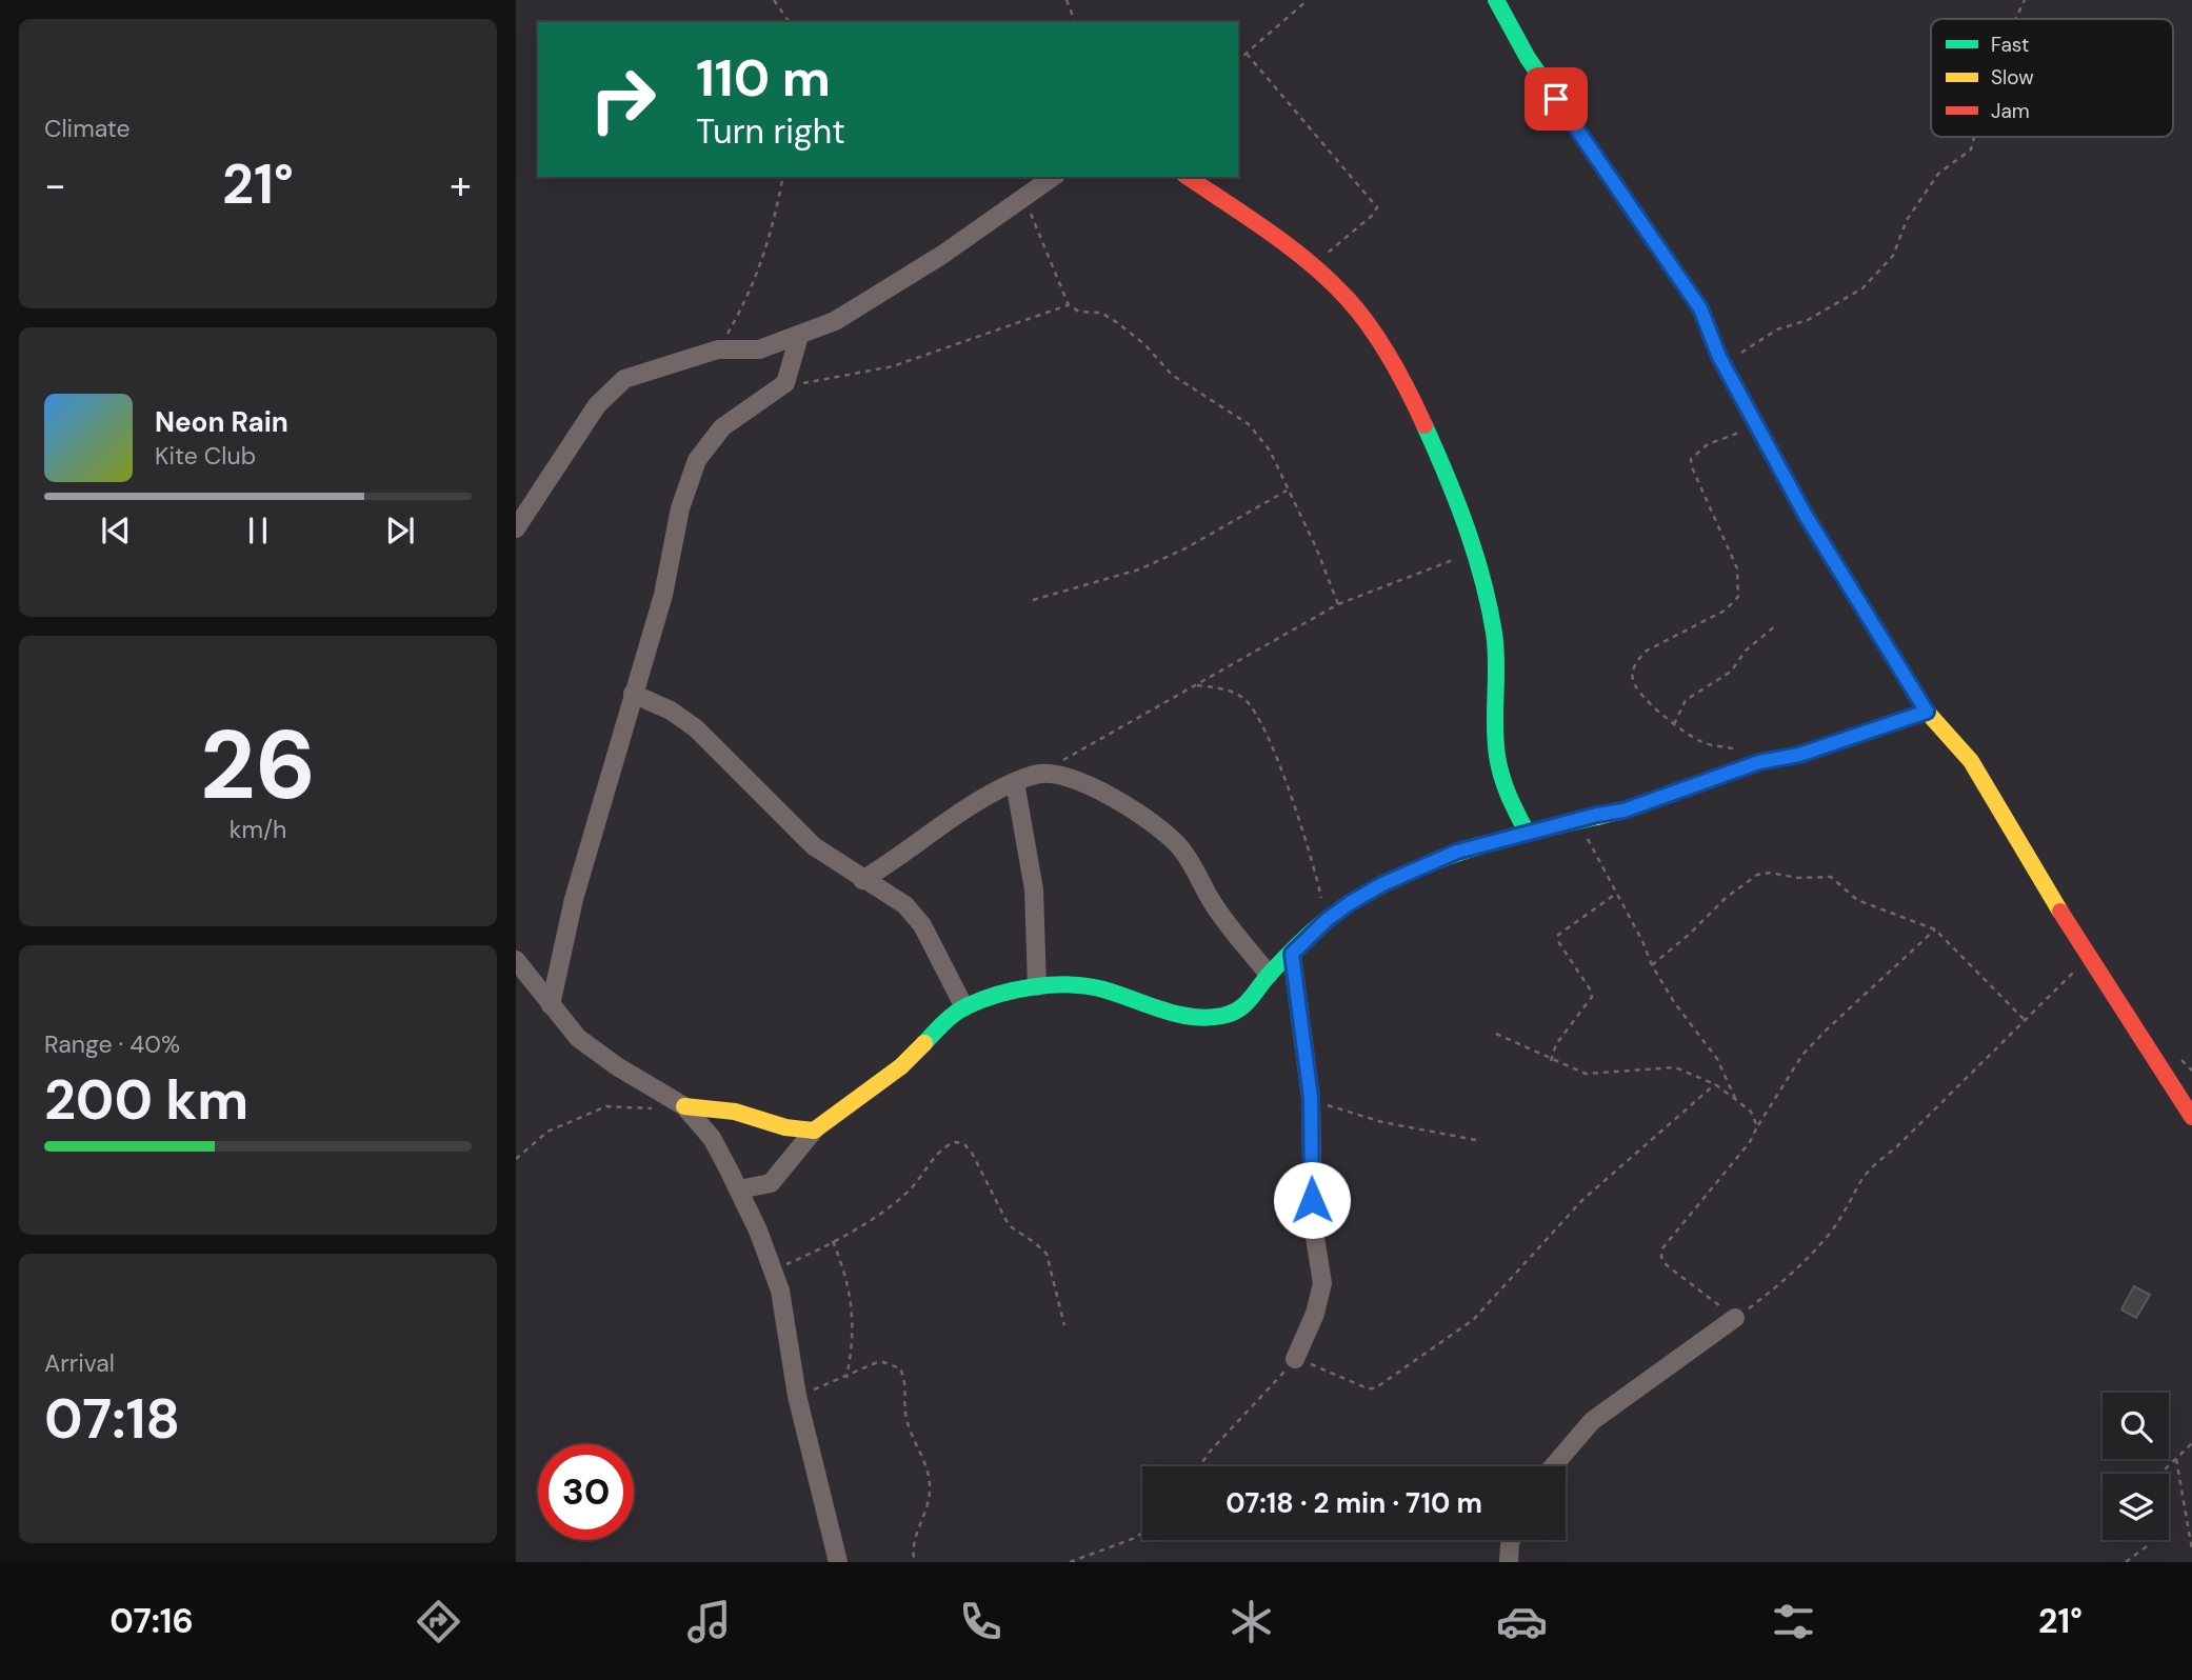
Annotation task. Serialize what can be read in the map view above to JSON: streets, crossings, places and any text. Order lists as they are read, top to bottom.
{
  "legend": ["Fast", "Slow", "Jam"],
  "page": {
    "tile": [
      "Climate",
      ["26", "km/h"],
      ["Range · 40%", "200 km"],
      ["Arrival", "07:18"]
    ],
    "turn": ["110 m", "Turn right"],
    "heat": ["−", "21°", "+"],
    "song": ["Neon Rain", "Kite Club"],
    "limit": "30",
    "trip": "07:18 · 2 min · 710 m",
    "tabs": ["07:16", "21°"]
  }
}
